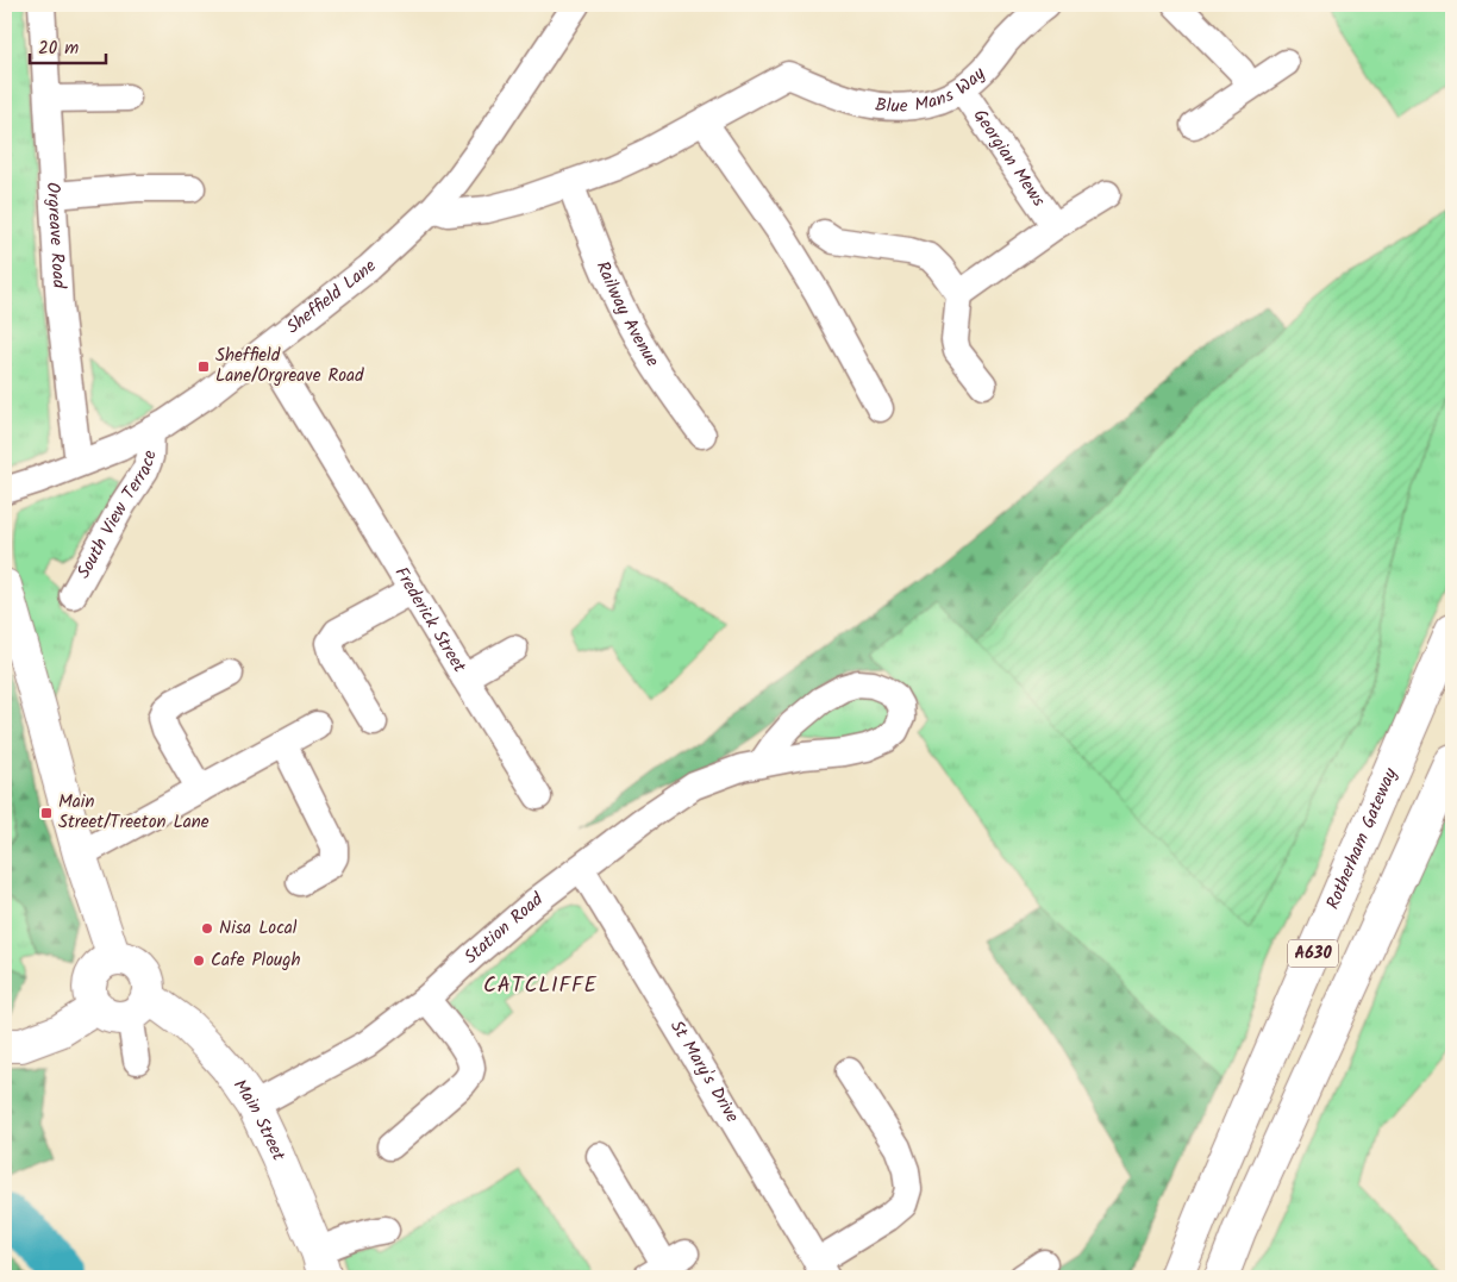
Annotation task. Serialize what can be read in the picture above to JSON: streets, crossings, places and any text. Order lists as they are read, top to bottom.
{
  "streets": {
    "main road": ["Rotherham Gateway", "A630", "Main Street"],
    "street": [
      "Blue Mans Way",
      "Georgian Mews",
      "Orgreave Road",
      "Sheffield Lane",
      "Railway Avenue",
      "South View Terrace",
      "Frederick Street",
      "Station Road",
      "St Mary's Drive"
    ]
  },
  "crossings": [
    ["Blue Mans Way", "Georgian Mews"],
    ["Orgreave Road", "Sheffield Lane"],
    ["Sheffield Lane", "South View Terrace"],
    ["Sheffield Lane", "Frederick Street"],
    ["Station Road", "St Mary's Drive"],
    ["Station Road", "Main Street"]
  ],
  "districts": ["CATCLIFFE"],
  "places": {
    "transit": ["Sheffield Lane/Orgreave Road", "Main Street/Treeton Lane"],
    "other": ["Nisa Local", "Cafe Plough"]
  },
  "scale_bar": "20 m"
}
